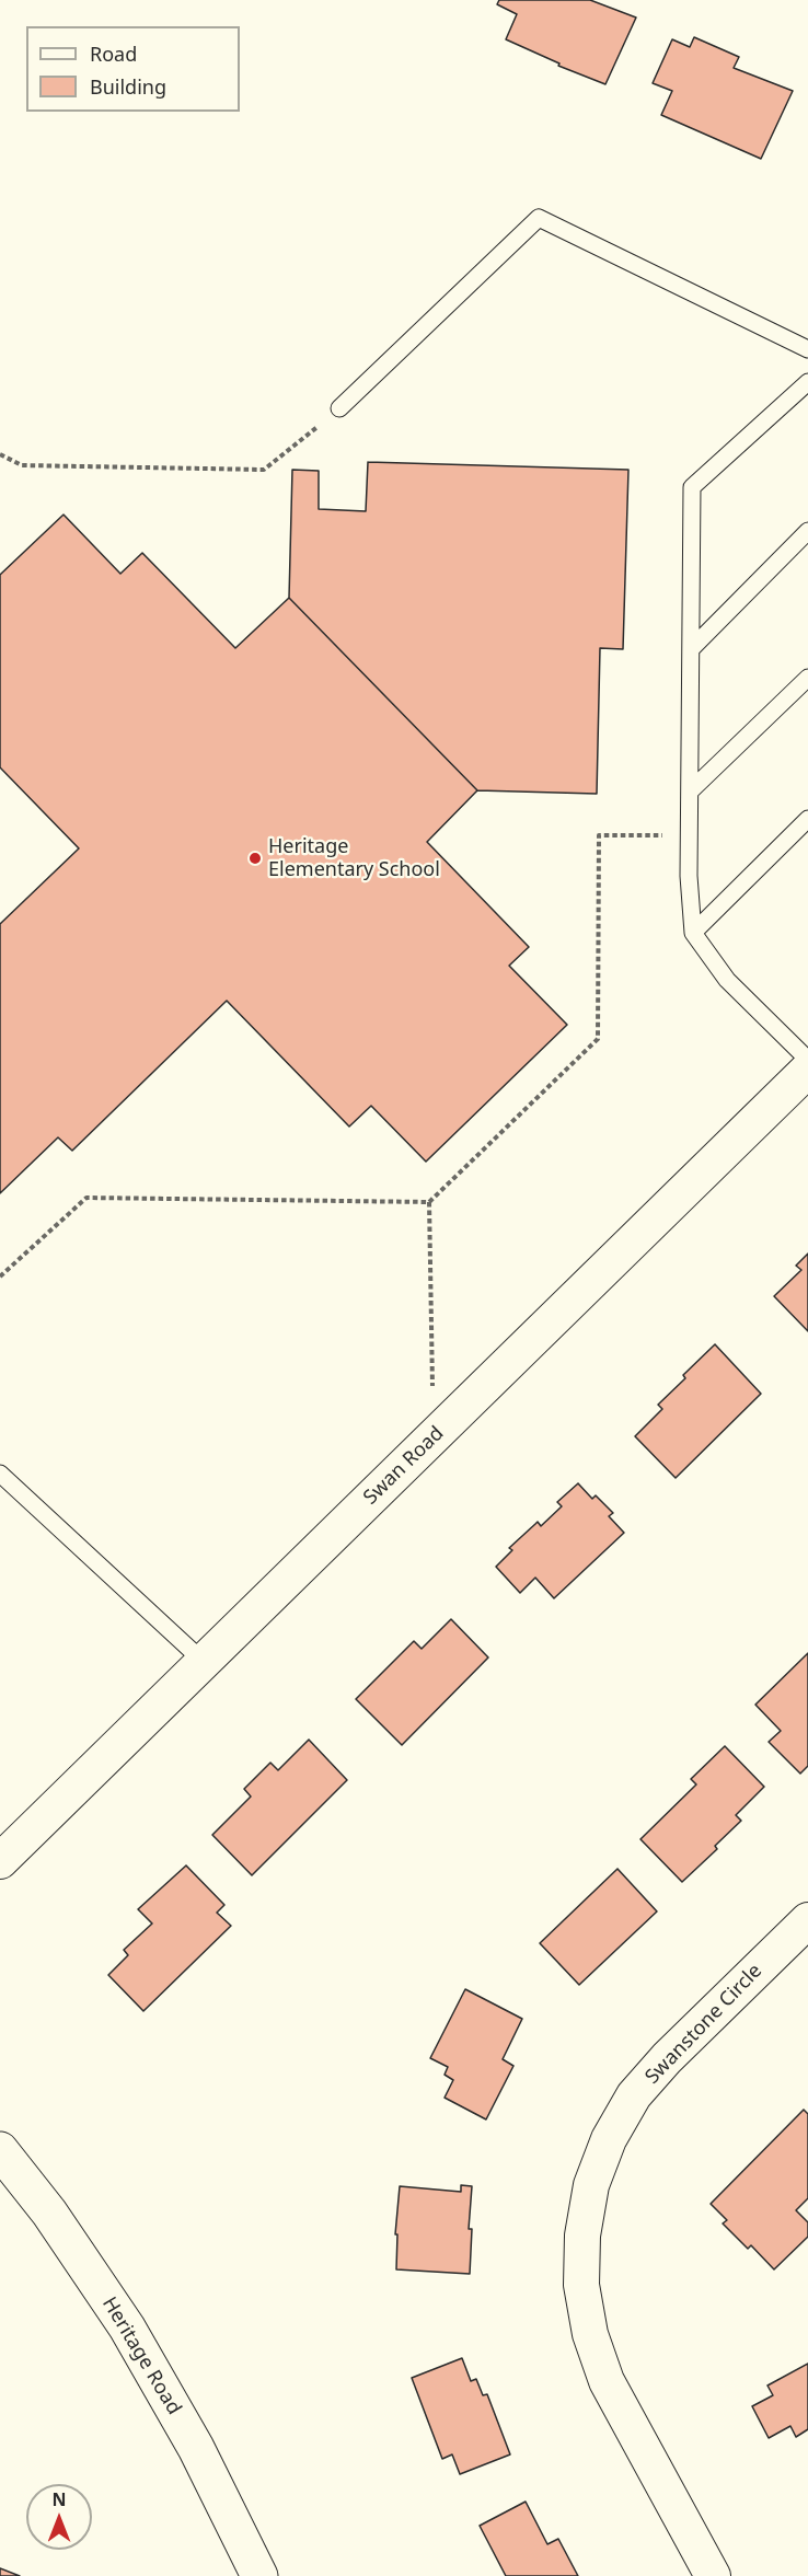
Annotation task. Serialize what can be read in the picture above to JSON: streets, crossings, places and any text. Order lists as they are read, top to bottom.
{
  "streets": {
    "main road": ["Heritage Road"],
    "street": ["Swan Road", "Swanstone Circle"]
  },
  "places": ["Heritage Elementary School"],
  "legend": ["Road", "Building"],
  "north": "top"
}
